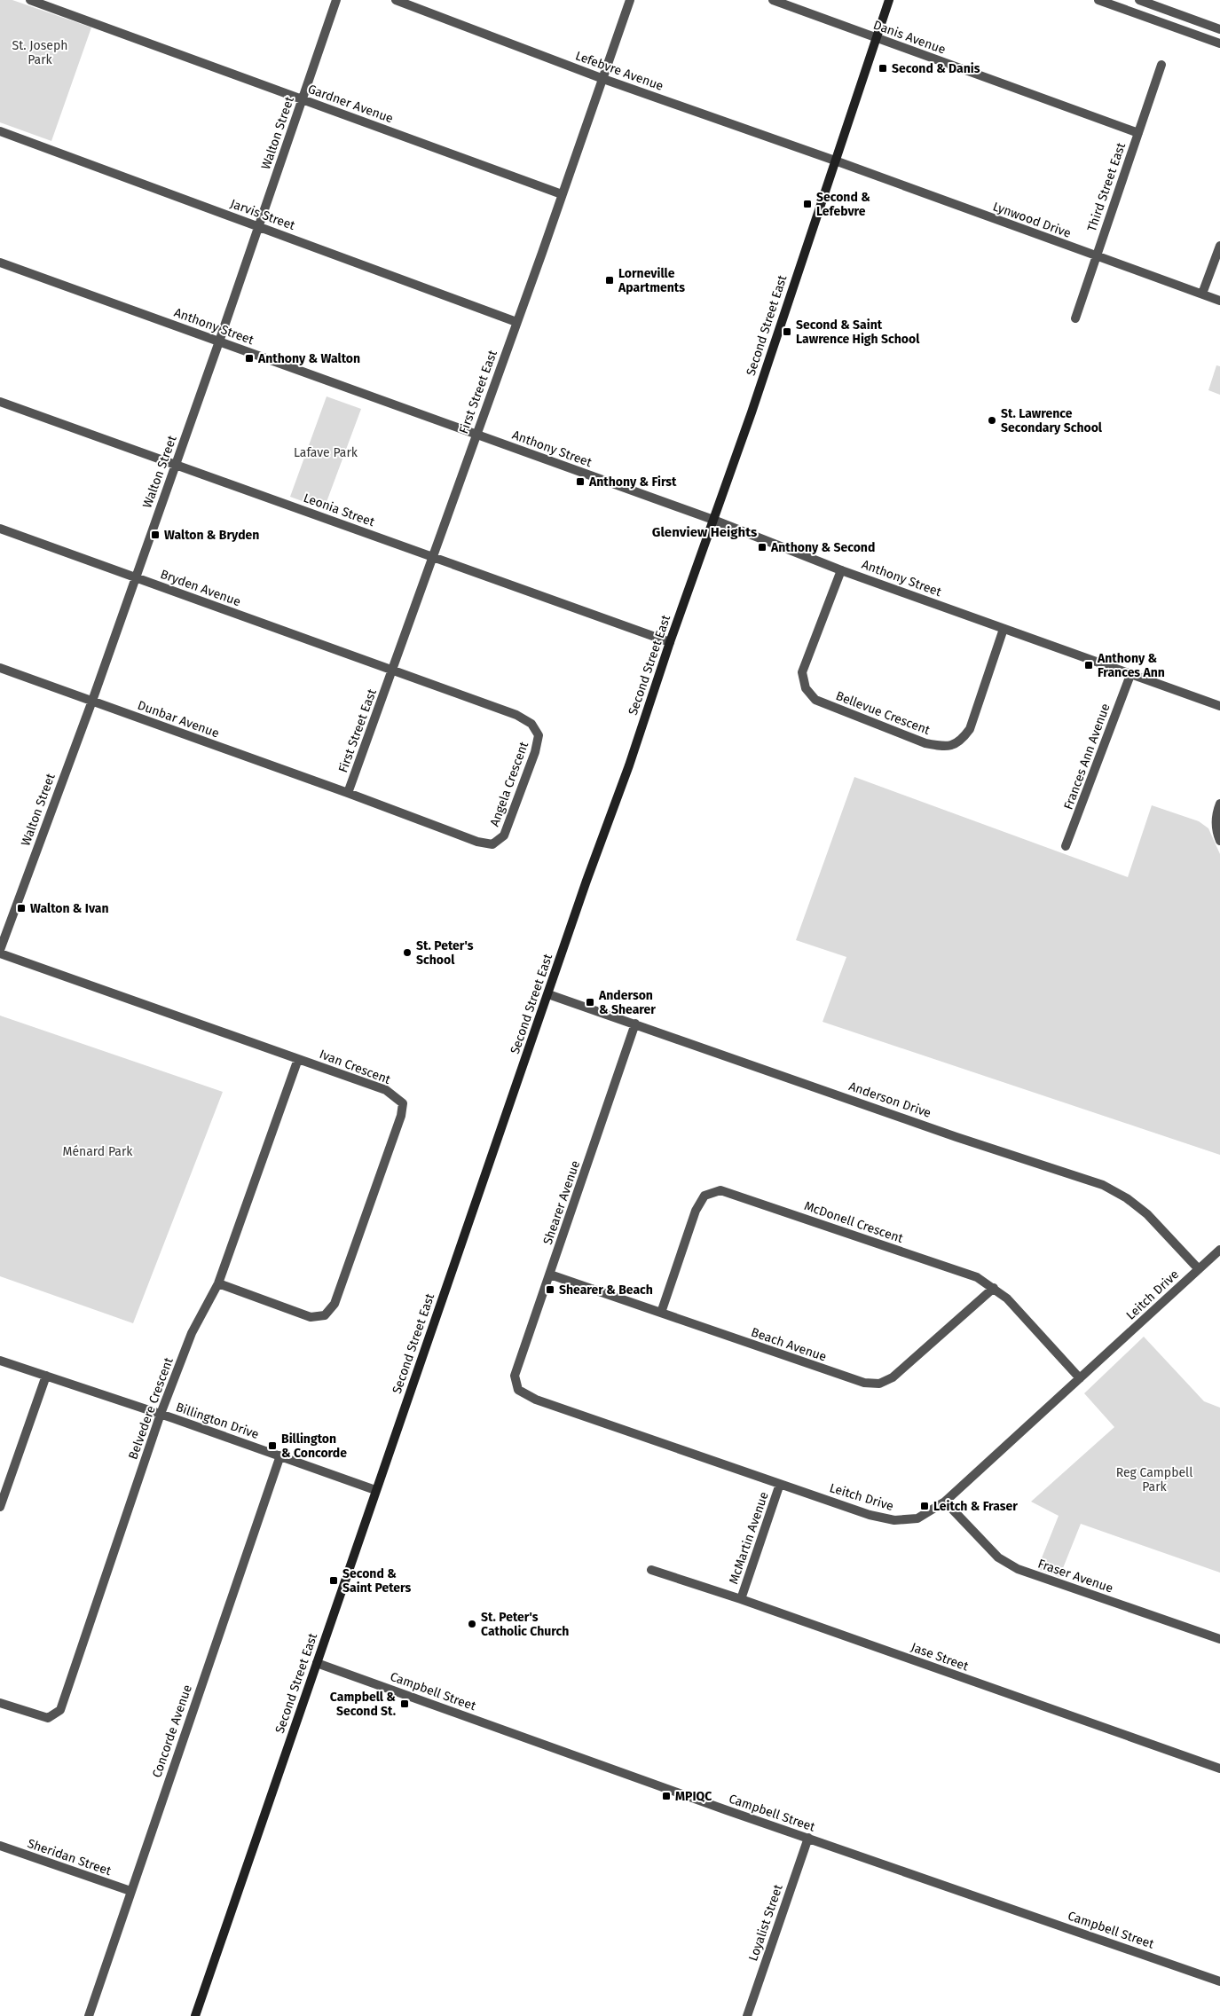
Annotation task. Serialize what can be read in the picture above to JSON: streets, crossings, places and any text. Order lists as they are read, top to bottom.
{
  "streets": {
    "main road": ["Second Street East"],
    "street": [
      "Danis Avenue",
      "Lefebvre Avenue",
      "Gardner Avenue",
      "Walton Street",
      "Third Street East",
      "Jarvis Street",
      "Lynwood Drive",
      "Anthony Street",
      "First Street East",
      "Leonia Street",
      "Bryden Avenue",
      "Bellevue Crescent",
      "Dunbar Avenue",
      "Frances Ann Avenue",
      "Angela Crescent",
      "Ivan Crescent",
      "Anderson Drive",
      "Shearer Avenue",
      "McDonell Crescent",
      "Leitch Drive",
      "Beach Avenue",
      "Belvedere Crescent",
      "Billington Drive",
      "McMartin Avenue",
      "Fraser Avenue",
      "Jase Street",
      "Campbell Street",
      "Concorde Avenue",
      "Sheridan Street",
      "Loyalist Street"
    ]
  },
  "crossings": [
    ["Danis Avenue", "Third Street East"],
    ["Danis Avenue", "Second Street East"],
    ["Lefebvre Avenue", "Lynwood Drive"],
    ["Lefebvre Avenue", "Second Street East"],
    ["Lefebvre Avenue", "First Street East"],
    ["Gardner Avenue", "Walton Street"],
    ["Gardner Avenue", "First Street East"],
    ["Walton Street", "Jarvis Street"],
    ["Walton Street", "Anthony Street"],
    ["Walton Street", "Leonia Street"],
    ["Walton Street", "Bryden Avenue"],
    ["Walton Street", "Dunbar Avenue"],
    ["Third Street East", "Lynwood Drive"],
    ["Jarvis Street", "First Street East"],
    ["Lynwood Drive", "Second Street East"],
    ["Second Street East", "Anthony Street"],
    ["Second Street East", "Leonia Street"],
    ["Second Street East", "Anderson Drive"],
    ["Second Street East", "Billington Drive"],
    ["Second Street East", "Campbell Street"],
    ["Anthony Street", "First Street East"],
    ["Anthony Street", "Bellevue Crescent"],
    ["Anthony Street", "Frances Ann Avenue"],
    ["First Street East", "Leonia Street"],
    ["First Street East", "Bryden Avenue"],
    ["First Street East", "Dunbar Avenue"],
    ["First Street East", "Angela Crescent"],
    ["Bryden Avenue", "Angela Crescent"],
    ["Dunbar Avenue", "Angela Crescent"],
    ["Ivan Crescent", "Belvedere Crescent"],
    ["Anderson Drive", "Shearer Avenue"],
    ["Anderson Drive", "Leitch Drive"],
    ["Shearer Avenue", "Leitch Drive"],
    ["Shearer Avenue", "Beach Avenue"],
    ["McDonell Crescent", "Leitch Drive"],
    ["McDonell Crescent", "Beach Avenue"],
    ["Leitch Drive", "McMartin Avenue"],
    ["Leitch Drive", "Fraser Avenue"],
    ["Belvedere Crescent", "Billington Drive"],
    ["Billington Drive", "Concorde Avenue"],
    ["McMartin Avenue", "Jase Street"],
    ["Campbell Street", "Loyalist Street"],
    ["Concorde Avenue", "Sheridan Street"]
  ],
  "districts": ["Glenview Heights"],
  "parks": [
    "St. Joseph Park",
    "Lafave Park",
    "Ménard Park",
    "Reg Campbell Park"
  ],
  "places": {
    "transit": [
      "Second & Danis",
      "Second & Lefebvre",
      "Lorneville Apartments",
      "Second & Saint Lawrence High School",
      "Anthony & Walton",
      "Anthony & First",
      "Walton & Bryden",
      "Anthony & Second",
      "Anthony & Frances Ann",
      "Walton & Ivan",
      "Anderson & Shearer",
      "Shearer & Beach",
      "Billington & Concorde",
      "Leitch & Fraser",
      "Second & Saint Peters",
      "Campbell & Second St.",
      "MPIQC"
    ],
    "other": ["St. Lawrence Secondary School", "St. Peter's School", "St. Peter's Catholic Church"]
  }
}
